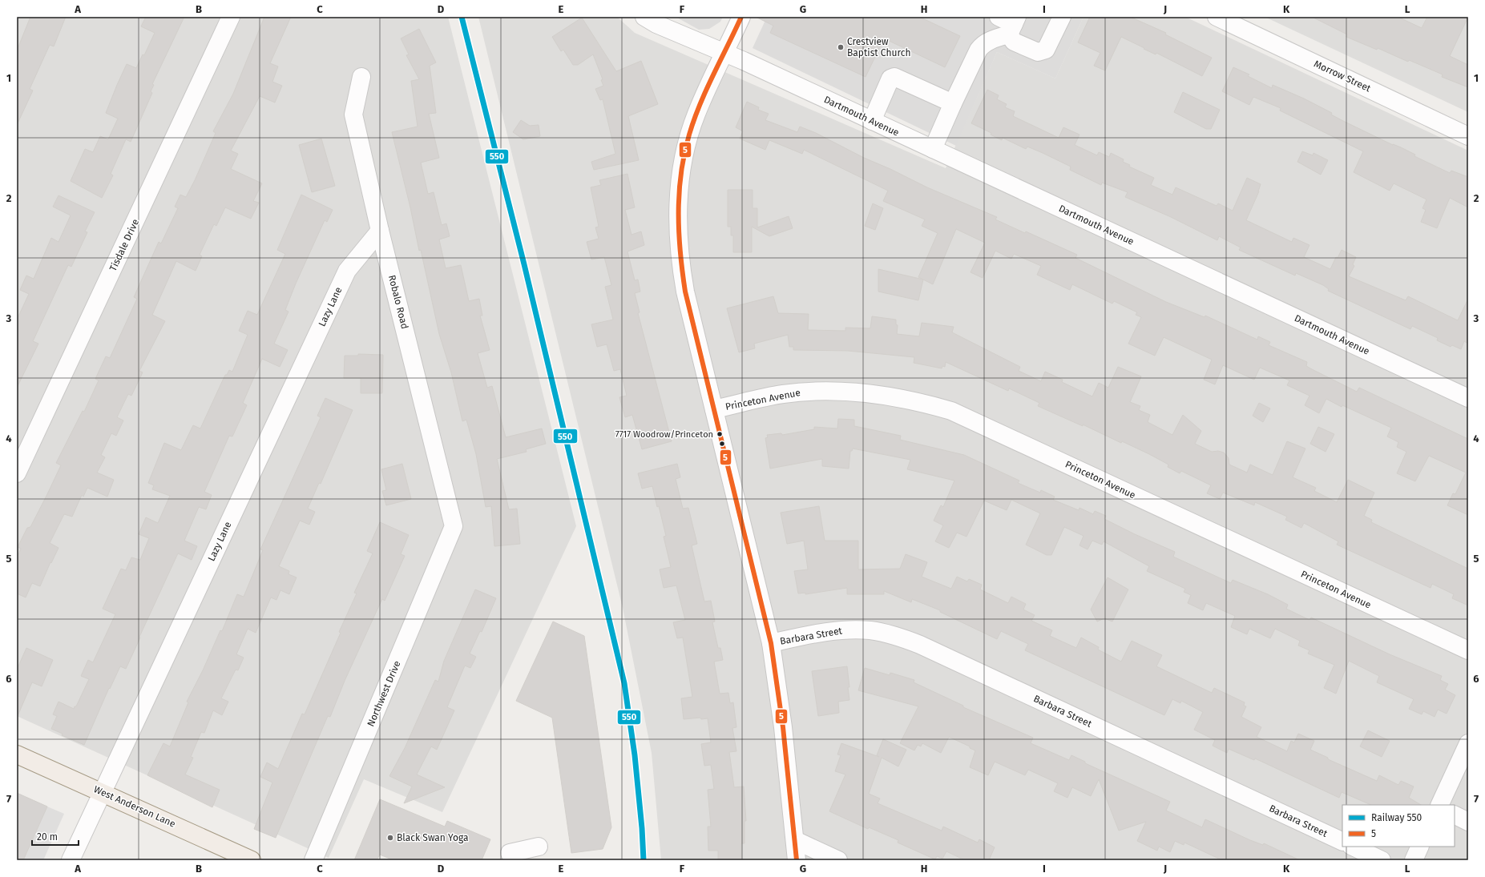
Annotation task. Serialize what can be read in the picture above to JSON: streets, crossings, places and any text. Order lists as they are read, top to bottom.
{
  "streets": {
    "main road": ["West Anderson Lane"],
    "street": [
      "Morrow Street",
      "Dartmouth Avenue",
      "Tisdale Drive",
      "Robalo Road",
      "Lazy Lane",
      "Princeton Avenue",
      "Barbara Street",
      "Northwest Drive"
    ]
  },
  "crossings": [
    ["Robalo Road", "Lazy Lane"],
    ["Robalo Road", "Northwest Drive"],
    ["Lazy Lane", "West Anderson Lane"]
  ],
  "places": ["Crestview Baptist Church", "7717 Woodrow/Princeton", "Black Swan Yoga"],
  "lines": ["rail line 550", "transit line 5"],
  "legend": ["Railway 550", "5"],
  "scale_bar": "20 m",
  "grid": {
    "columns": [
      "A",
      "B",
      "C",
      "D",
      "E",
      "F",
      "G",
      "H",
      "I",
      "J",
      "K",
      "L"
    ],
    "rows": [
      "1",
      "2",
      "3",
      "4",
      "5",
      "6",
      "7"
    ]
  }
}
